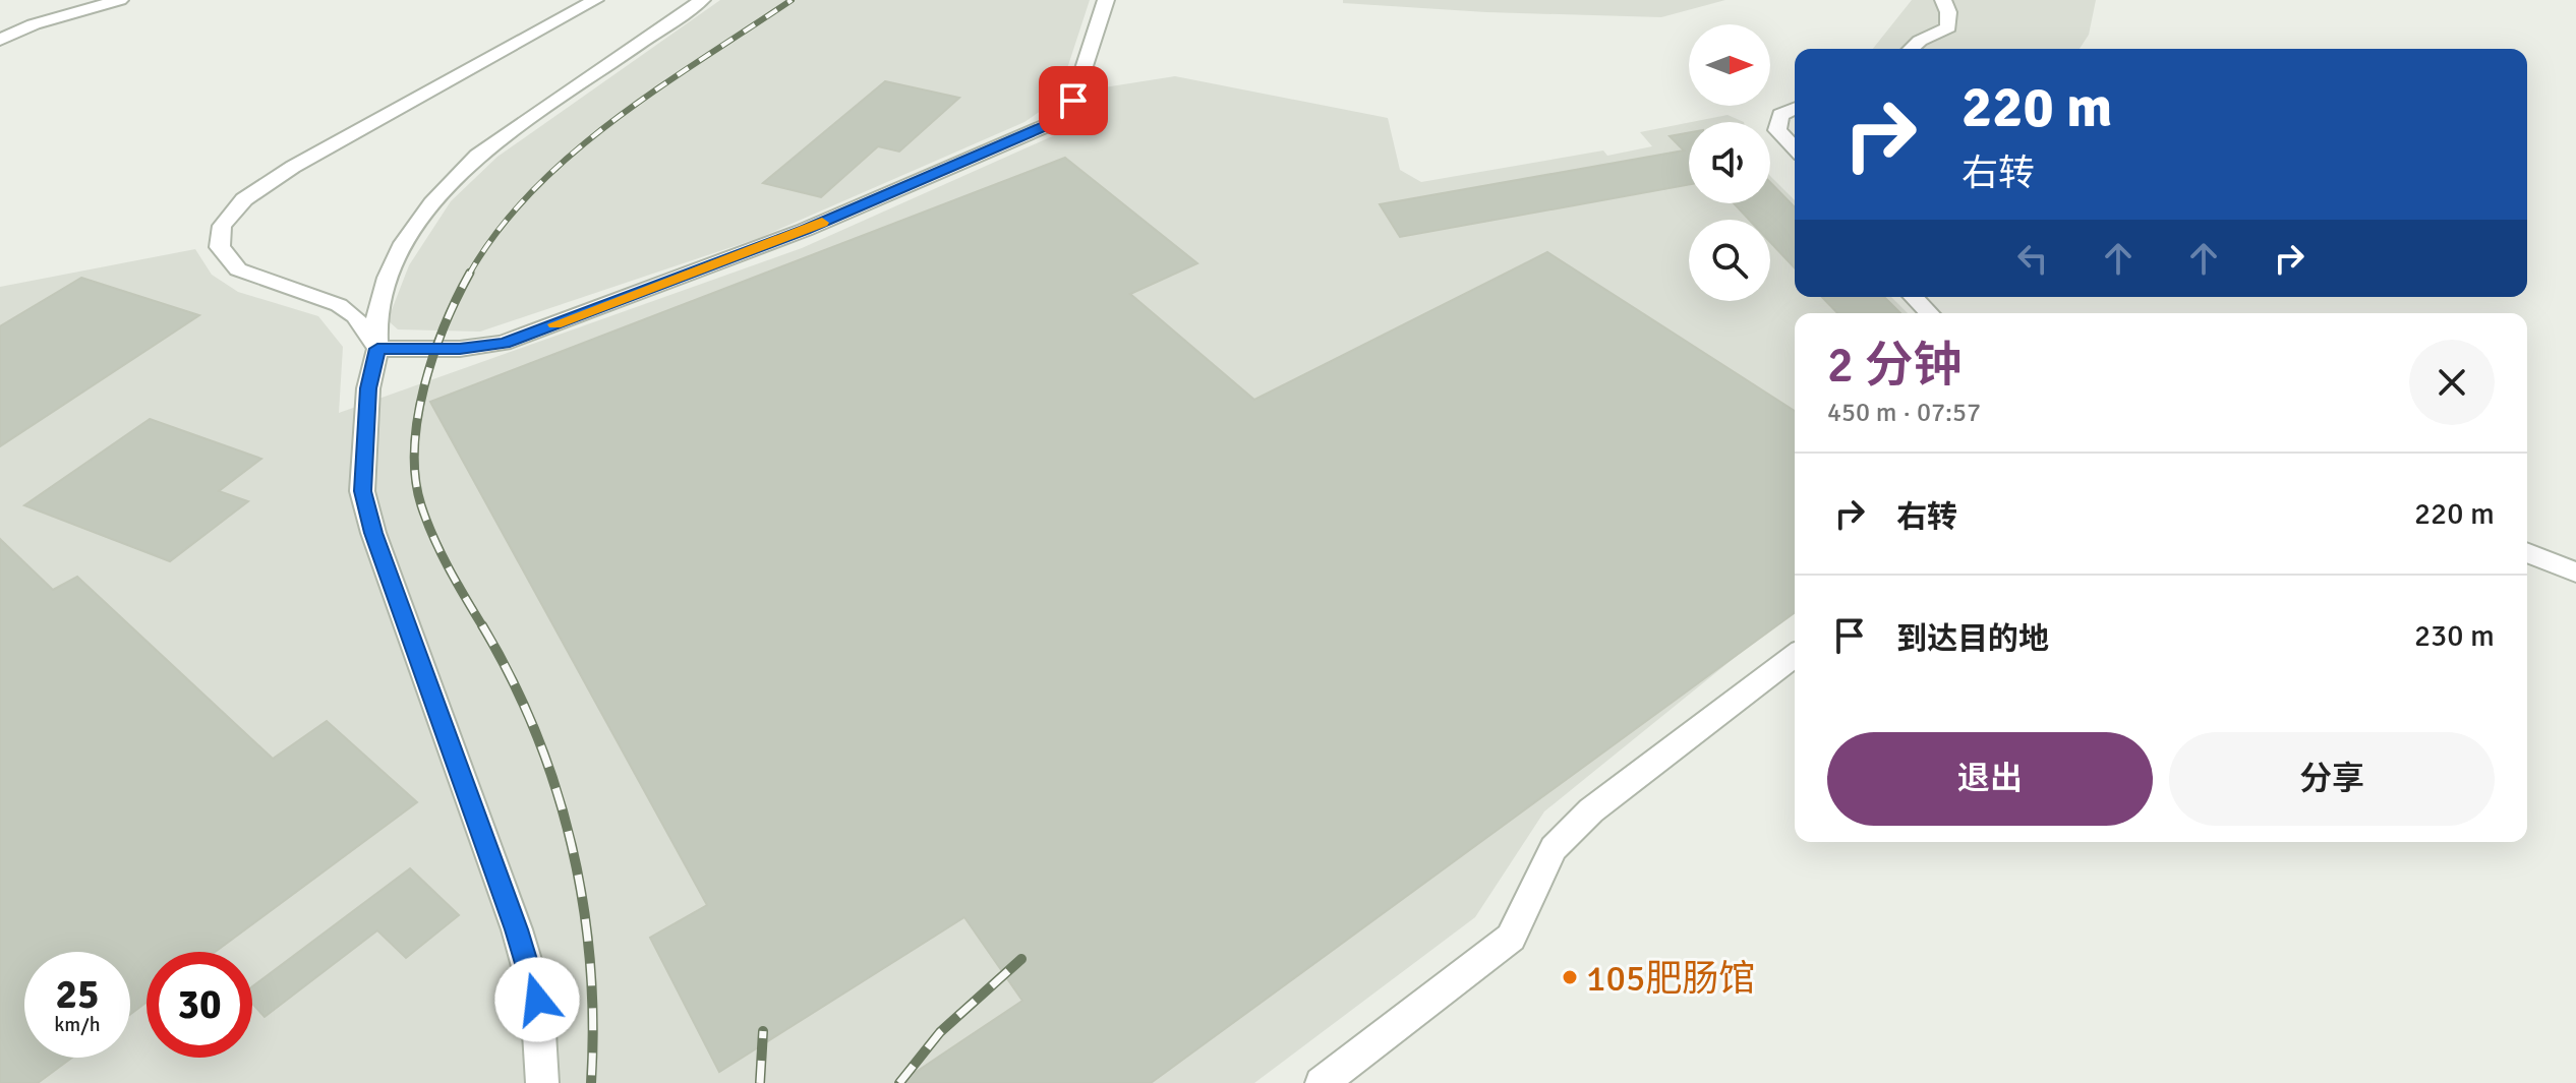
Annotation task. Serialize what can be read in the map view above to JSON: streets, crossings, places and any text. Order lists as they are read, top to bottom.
{
  "places": ["105肥肠馆"],
  "north": "right",
  "page": {
    "turn": ["220 m", "右转"],
    "heading": ["2 分钟", "450 m · 07:57"],
    "list": [
      {
        "name": "右转",
        "value": "220 m"
      },
      {
        "name": "到达目的地",
        "value": "230 m"
      }
    ],
    "buttons": ["退出", "分享"],
    "speed": "25 km/h",
    "limit": "30"
  }
}
